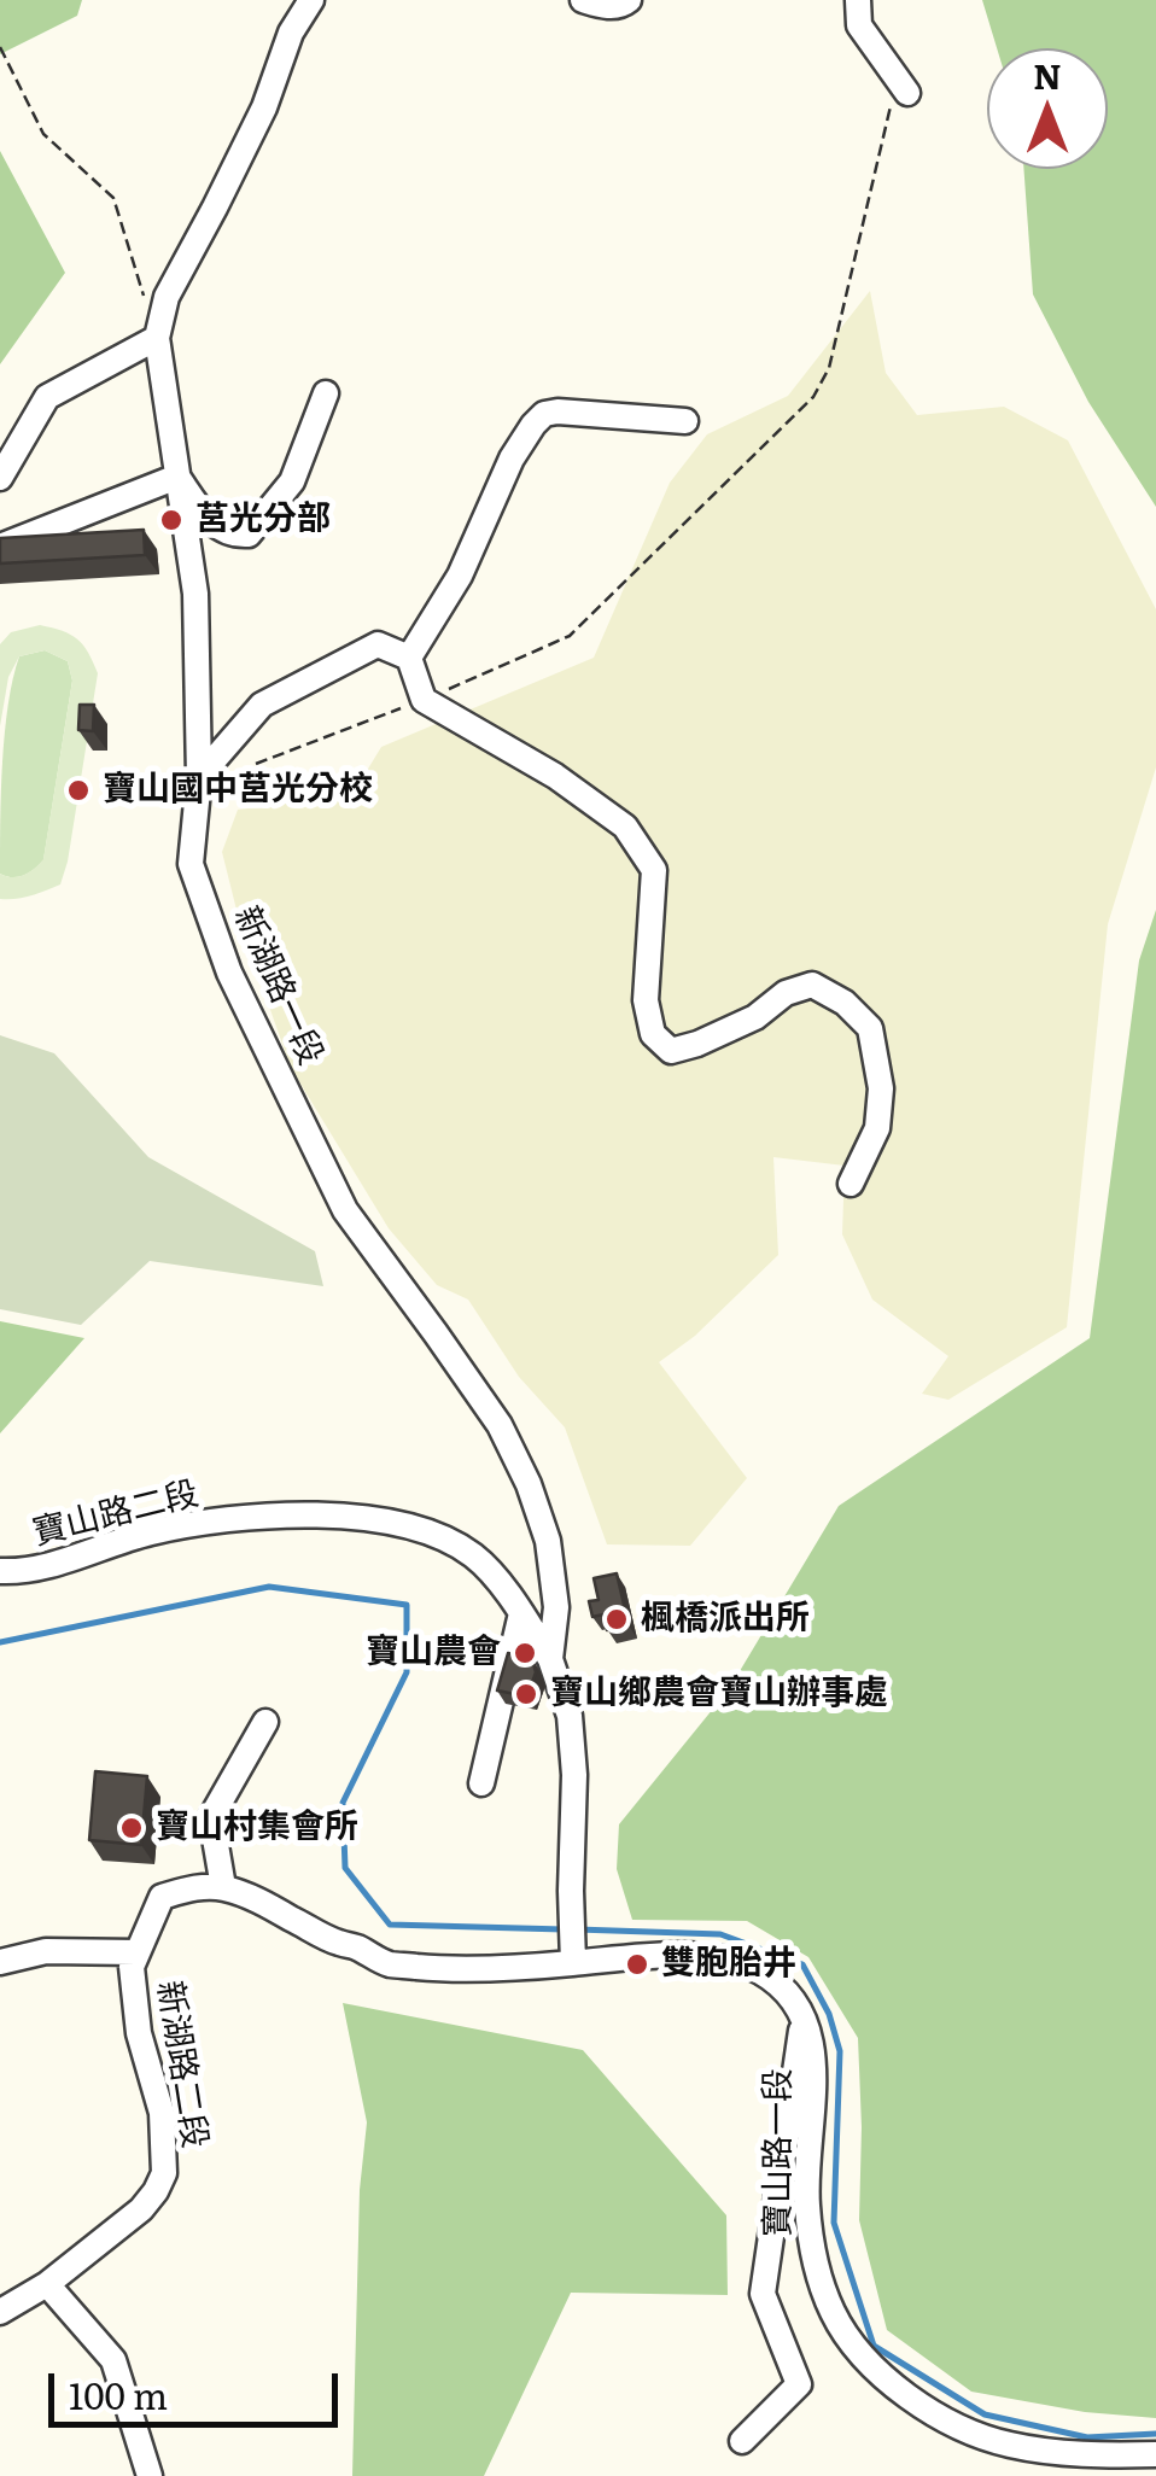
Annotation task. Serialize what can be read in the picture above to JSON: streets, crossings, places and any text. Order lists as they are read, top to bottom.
{
  "streets": {
    "street": [
      "新湖路一段",
      "寶山路二段",
      "新湖路二段",
      "寶山路一段"
    ]
  },
  "crossings": [
    ["新湖路一段", "寶山路二段"]
  ],
  "places": [
    "莒光分部",
    "寶山國中莒光分校",
    "楓橋派出所",
    "寶山農會",
    "寶山鄉農會寶山辦事處",
    "寶山村集會所",
    "雙胞胎井"
  ],
  "scale_bar": "100 m",
  "north": "top"
}
